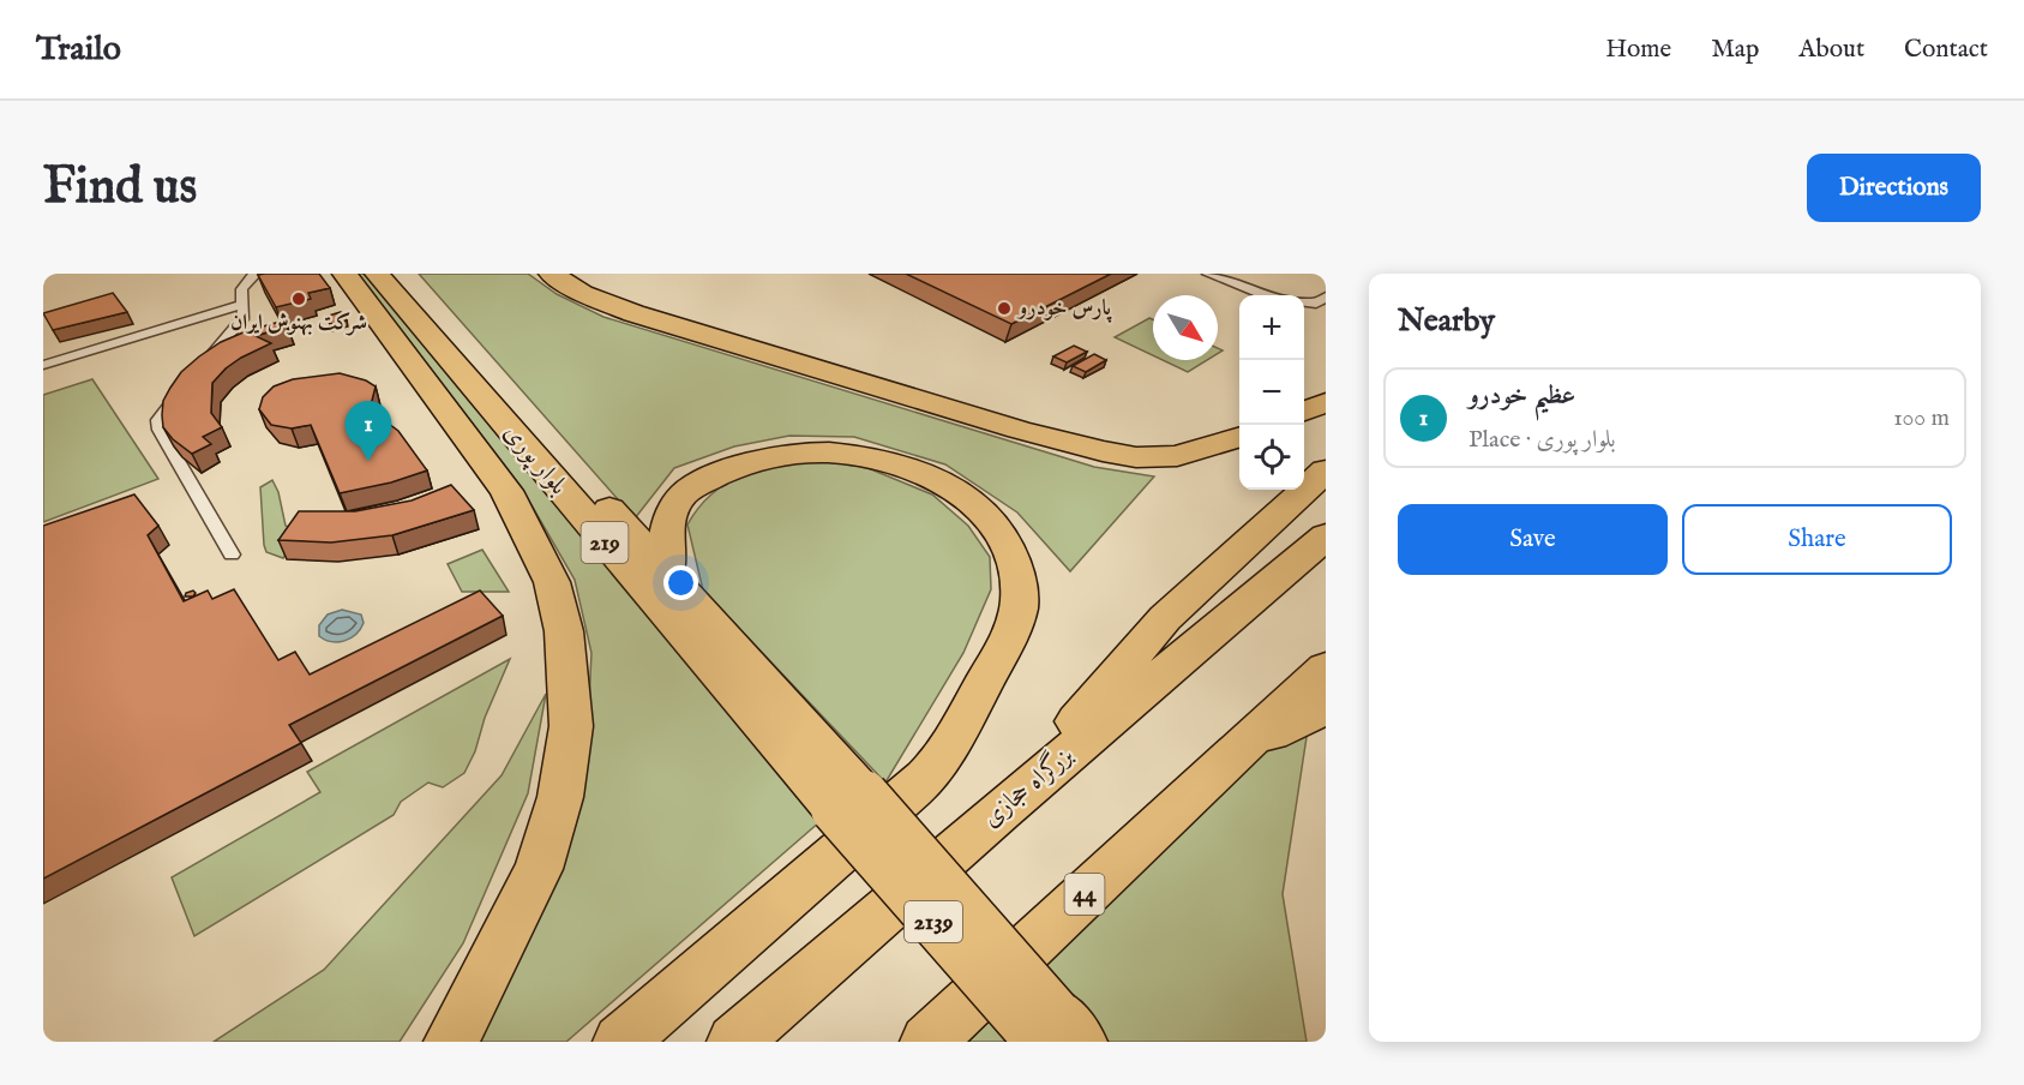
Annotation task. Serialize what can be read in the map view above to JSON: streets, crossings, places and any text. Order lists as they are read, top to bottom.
{
  "streets": {
    "main road": [
      "بلوار پوری",
      "219",
      "بزرگراه حجازی",
      "44",
      "2139"
    ]
  },
  "crossings": [
    ["بلوار پوری", "2139"]
  ],
  "places": ["شرکت بهنوش ایران", "پارس خودرو"],
  "north": "bottom right",
  "page": {
    "header": "Trailo",
    "nav": [
      "Home",
      "Map",
      "About",
      "Contact"
    ],
    "buttons": [
      "Directions",
      ["Save", "Share"]
    ],
    "title": "Find us",
    "heading": "Nearby",
    "map_buttons": ["+", "−"],
    "list": [
      {
        "mark": "1",
        "name": "عظیم خودرو",
        "note": "Place · بلوار پوری",
        "value": "100 m"
      }
    ],
    "pins": "1"
  }
}
